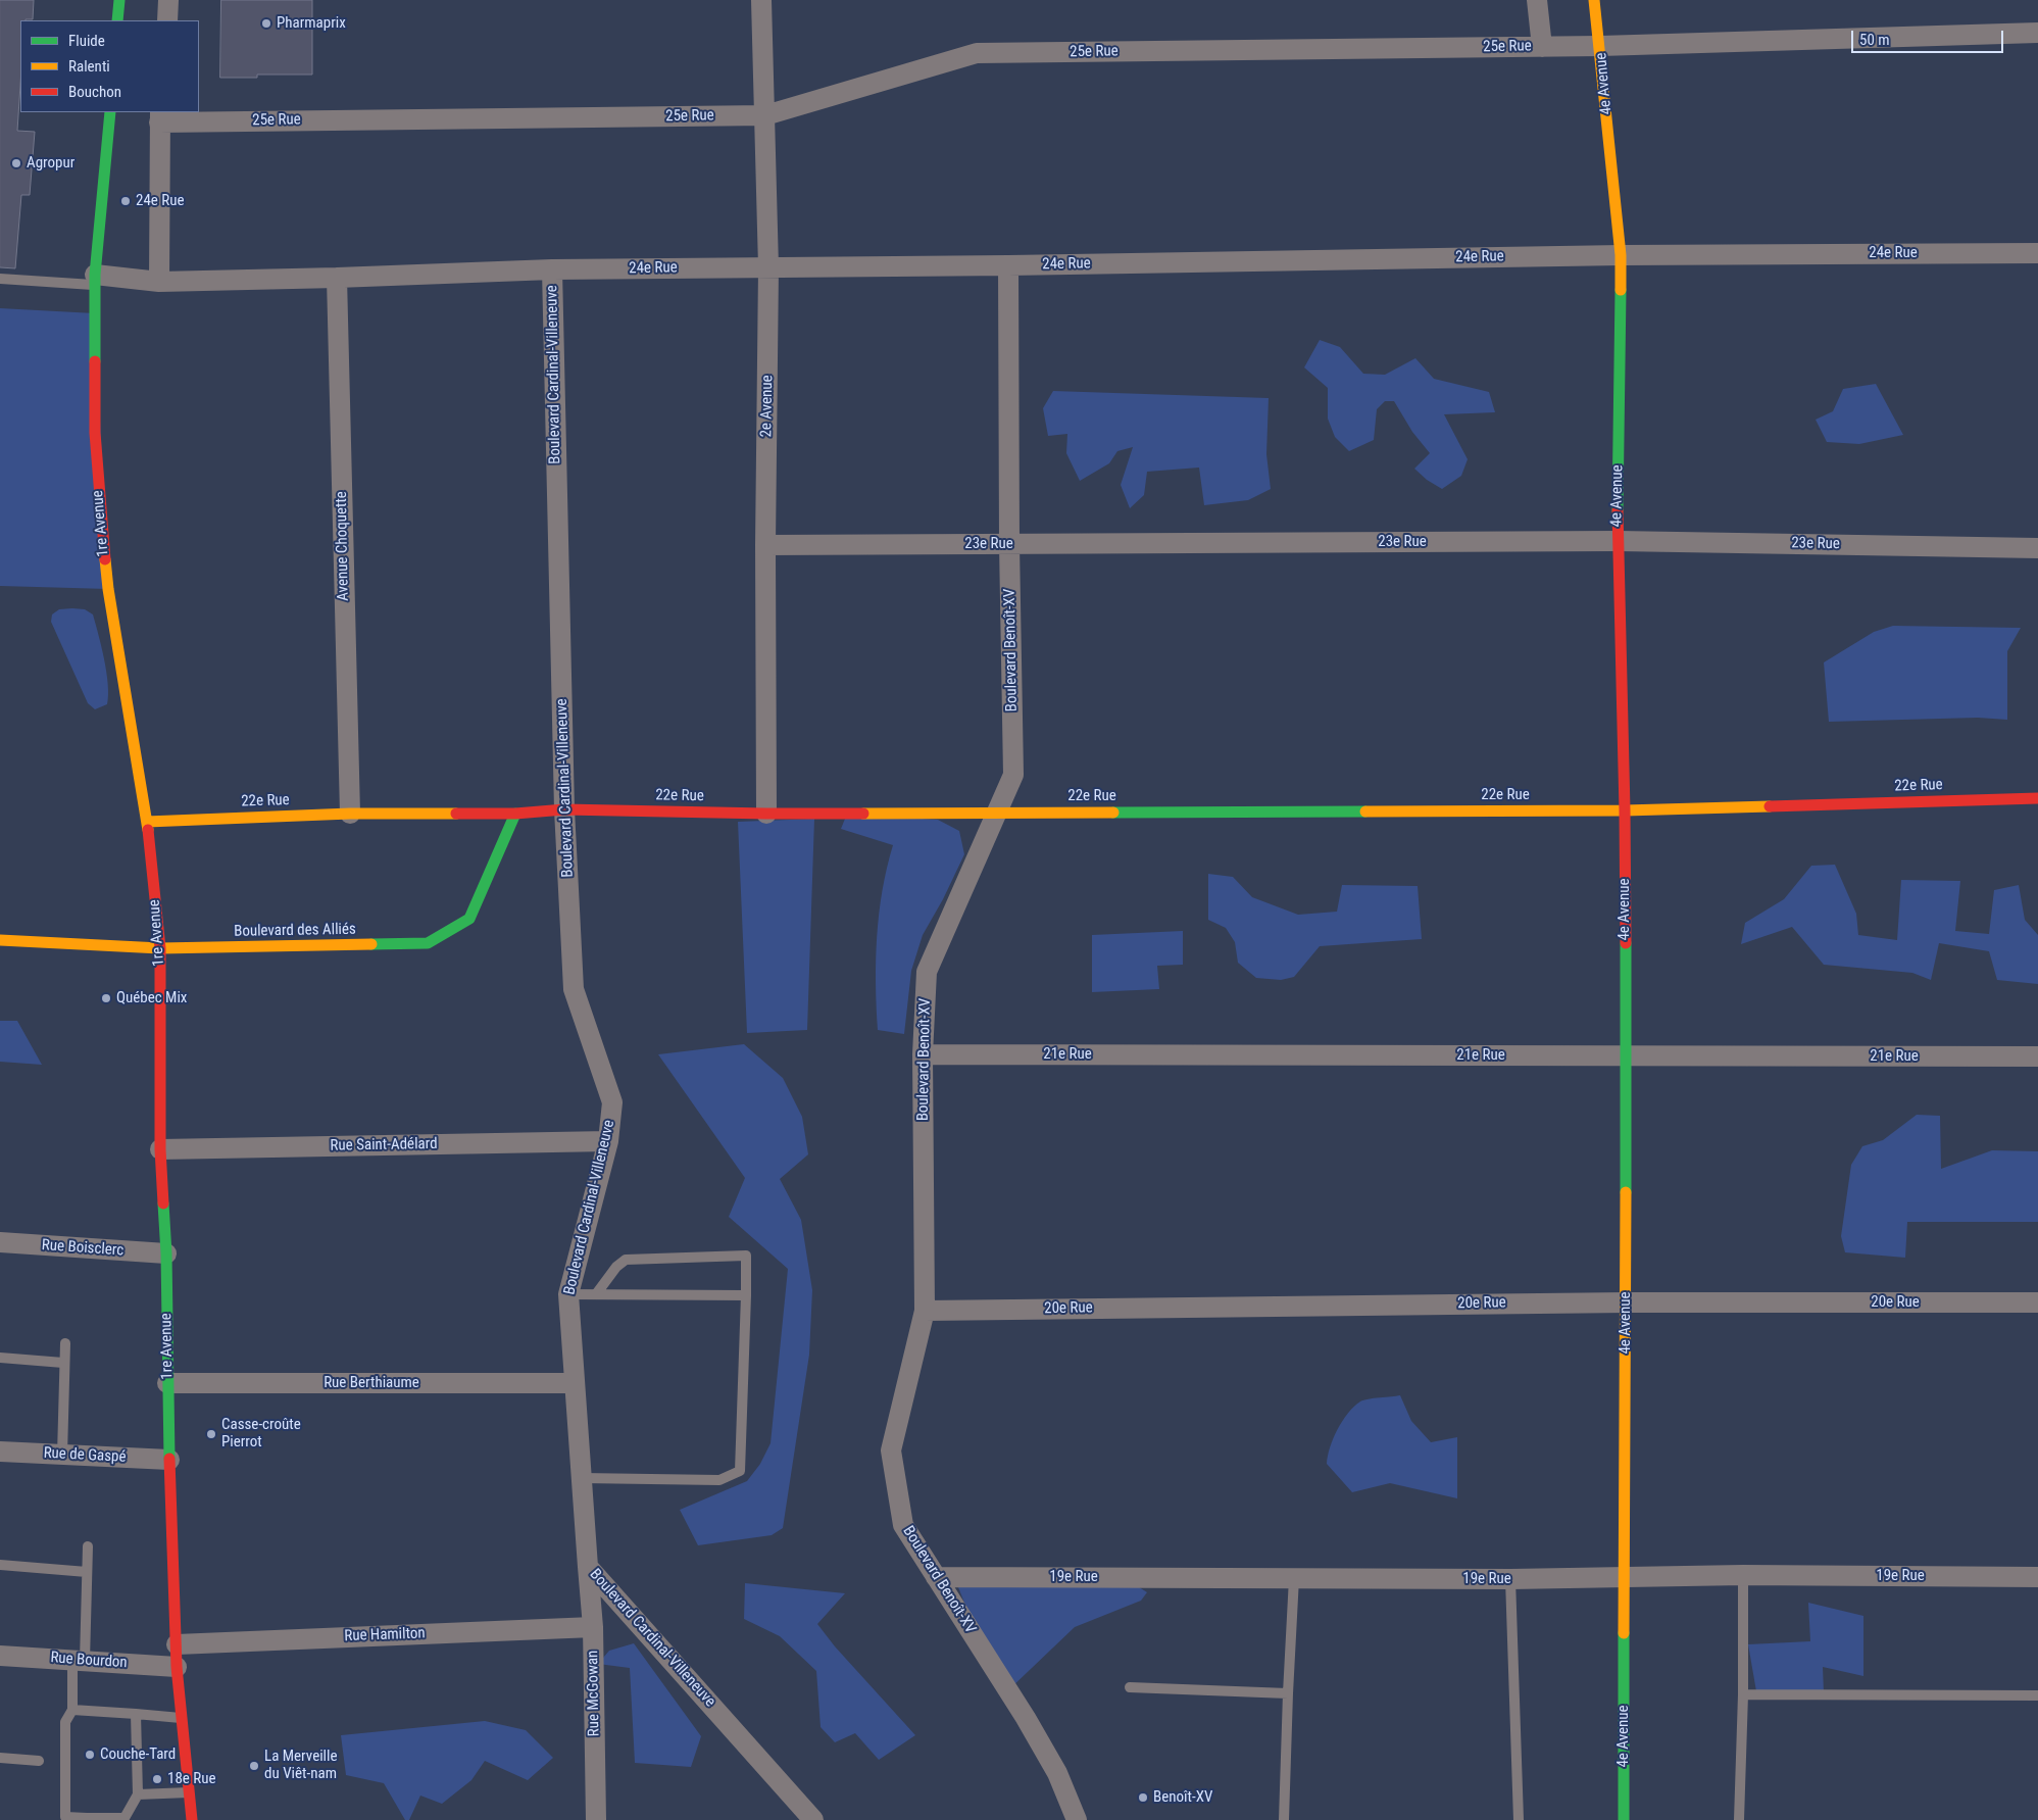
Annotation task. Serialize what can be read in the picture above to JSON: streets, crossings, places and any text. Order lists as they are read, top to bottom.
{
  "streets": {
    "street": [
      "25e Rue",
      "4e Avenue",
      "24e Rue",
      "Boulevard Cardinal-Villeneuve",
      "2e Avenue",
      "1re Avenue",
      "23e Rue",
      "Avenue Choquette",
      "Boulevard Benoît-XV",
      "22e Rue",
      "Boulevard des Alliés",
      "21e Rue",
      "Rue Saint-Adélard",
      "Rue Boisclerc",
      "20e Rue",
      "Rue Berthiaume",
      "Rue de Gaspé",
      "19e Rue",
      "Rue Hamilton",
      "Rue Bourdon",
      "Rue McGowan"
    ]
  },
  "crossings": [
    ["25e Rue", "4e Avenue"],
    ["25e Rue", "2e Avenue"],
    ["4e Avenue", "24e Rue"],
    ["4e Avenue", "23e Rue"],
    ["4e Avenue", "22e Rue"],
    ["4e Avenue", "21e Rue"],
    ["4e Avenue", "20e Rue"],
    ["4e Avenue", "19e Rue"],
    ["24e Rue", "Boulevard Cardinal-Villeneuve"],
    ["24e Rue", "2e Avenue"],
    ["24e Rue", "1re Avenue"],
    ["24e Rue", "Avenue Choquette"],
    ["24e Rue", "Boulevard Benoît-XV"],
    ["Boulevard Cardinal-Villeneuve", "22e Rue"],
    ["Boulevard Cardinal-Villeneuve", "Rue Saint-Adélard"],
    ["Boulevard Cardinal-Villeneuve", "Rue Berthiaume"],
    ["Boulevard Cardinal-Villeneuve", "Rue McGowan"],
    ["2e Avenue", "23e Rue"],
    ["2e Avenue", "22e Rue"],
    ["1re Avenue", "22e Rue"],
    ["1re Avenue", "Boulevard des Alliés"],
    ["1re Avenue", "Rue Saint-Adélard"],
    ["1re Avenue", "Rue Boisclerc"],
    ["1re Avenue", "Rue Berthiaume"],
    ["1re Avenue", "Rue de Gaspé"],
    ["1re Avenue", "Rue Hamilton"],
    ["1re Avenue", "Rue Bourdon"],
    ["23e Rue", "Boulevard Benoît-XV"],
    ["Avenue Choquette", "22e Rue"],
    ["Boulevard Benoît-XV", "22e Rue"],
    ["Boulevard Benoît-XV", "21e Rue"],
    ["Boulevard Benoît-XV", "20e Rue"],
    ["Boulevard Benoît-XV", "19e Rue"],
    ["22e Rue", "Boulevard des Alliés"],
    ["Rue Hamilton", "Rue McGowan"]
  ],
  "places": [
    "Pharmaprix",
    "Agropur",
    "24e Rue",
    "Québec Mix",
    "Casse-croûte Pierrot",
    "Couche-Tard",
    "La Merveille du Viêt-nam",
    "18e Rue",
    "Benoît-XV"
  ],
  "legend": ["Fluide", "Ralenti", "Bouchon"],
  "scale_bar": "50 m"
}
